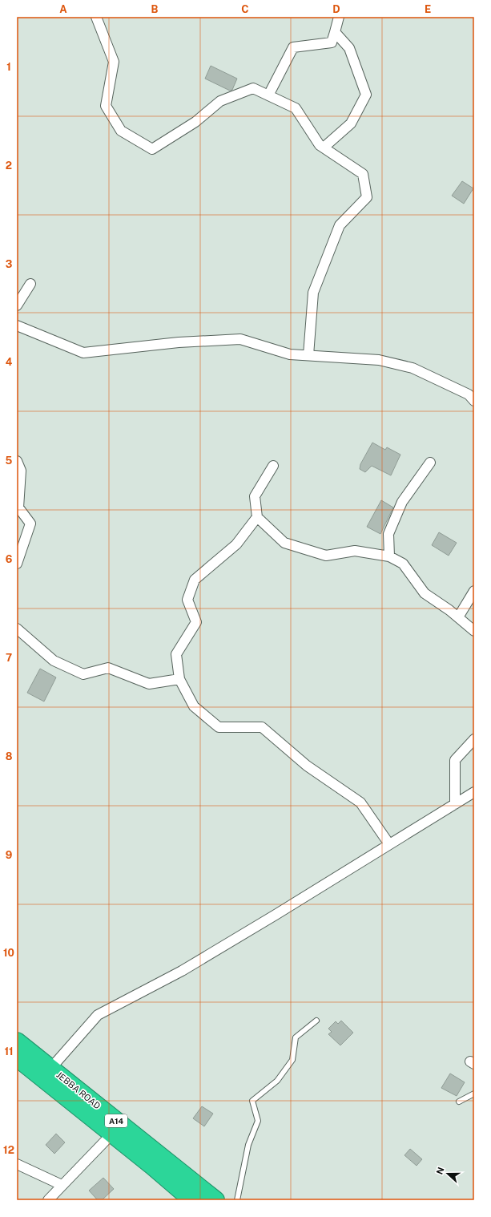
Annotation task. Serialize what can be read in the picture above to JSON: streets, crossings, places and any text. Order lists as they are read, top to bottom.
{
  "streets": {
    "highway": ["JEBBA ROAD", "A14"]
  },
  "north": "left",
  "grid": {
    "columns": [
      "A",
      "B",
      "C",
      "D",
      "E"
    ],
    "rows": [
      "1",
      "2",
      "3",
      "4",
      "5",
      "6",
      "7",
      "8",
      "9",
      "10",
      "11",
      "12"
    ]
  }
}
